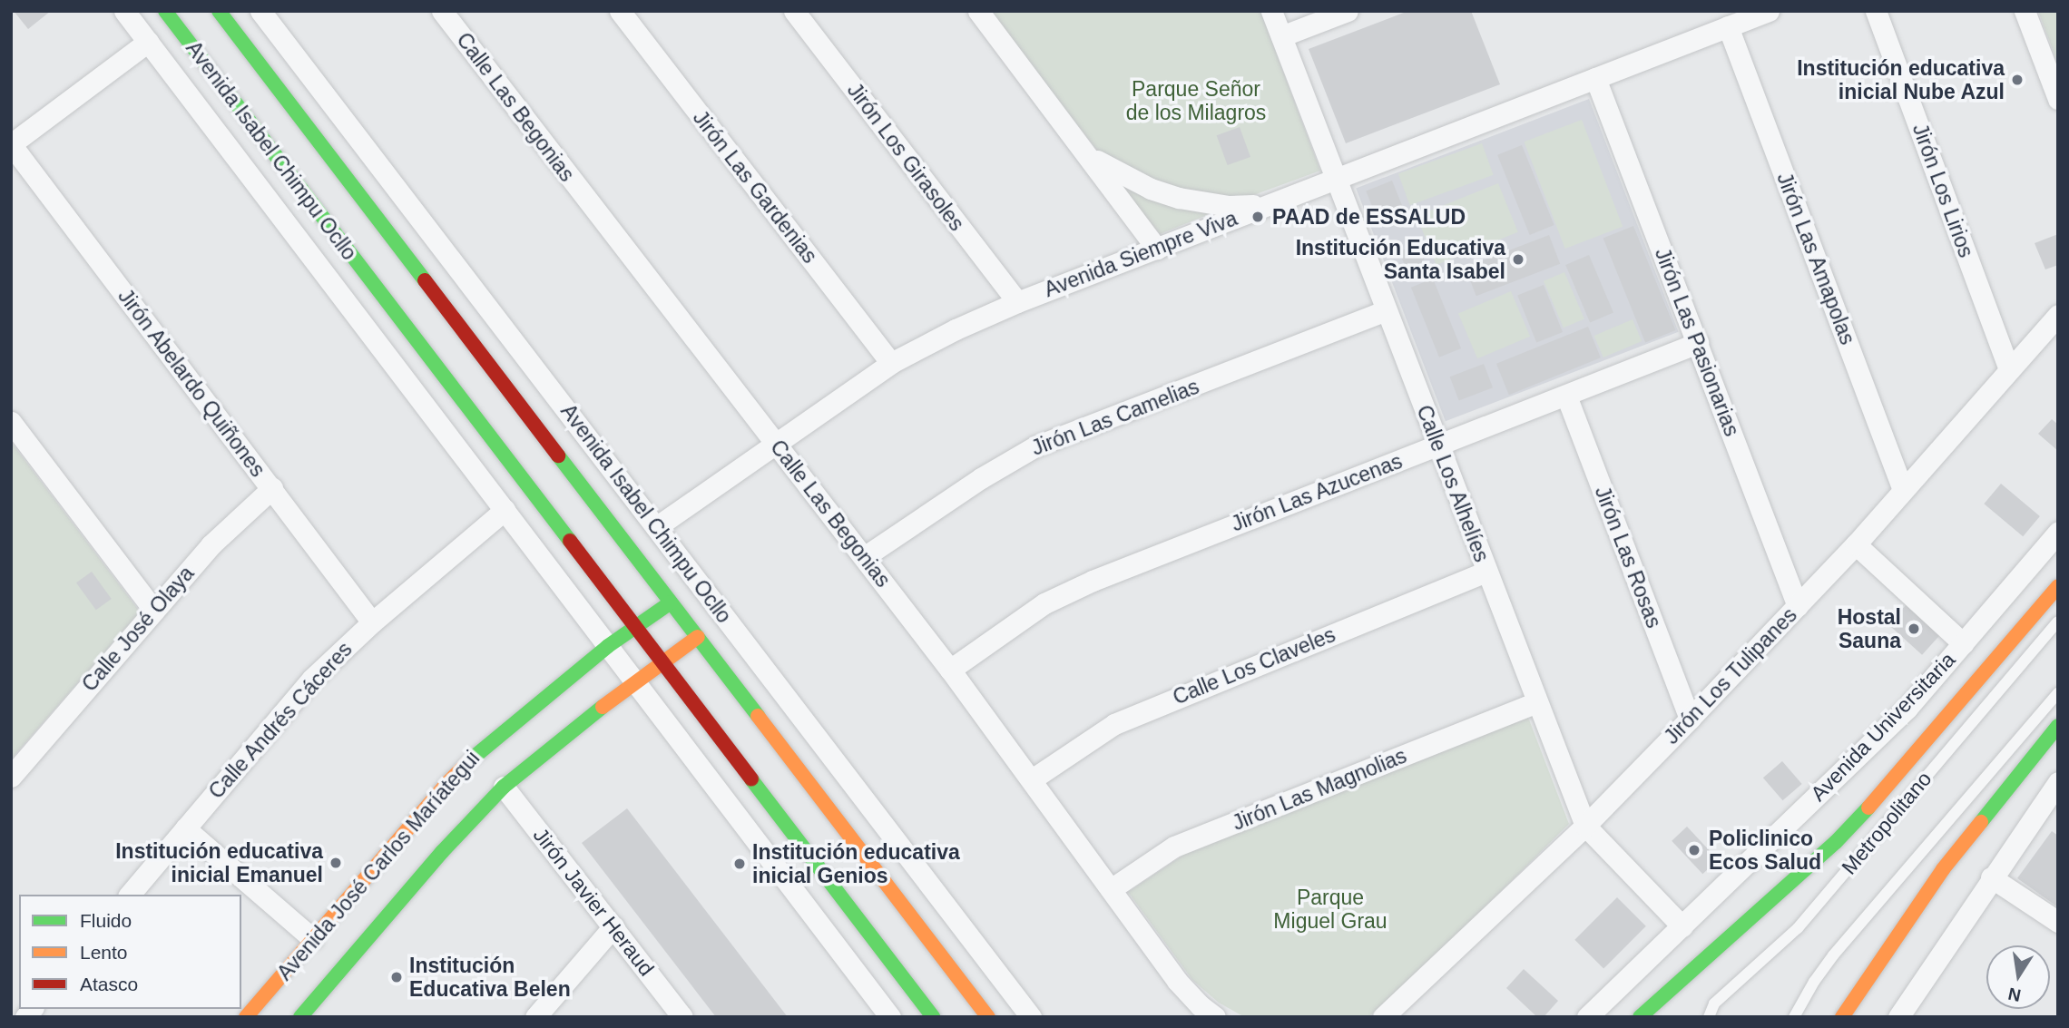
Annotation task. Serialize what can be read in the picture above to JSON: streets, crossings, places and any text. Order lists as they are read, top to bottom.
{
  "streets": {
    "main road": ["Avenida Isabel Chimpu Ocllo", "Avenida Universitaria", "Avenida José Carlos Maríategui"],
    "street": [
      "Calle Las Begonias",
      "Jirón Los Girasoles",
      "Jirón Las Gardenias",
      "Jirón Los Lirios",
      "Avenida Siempre Viva",
      "Jirón Las Amapolas",
      "Jirón Las Pasionarias",
      "Jirón Abelardo Quiñones",
      "Jirón Las Camelias",
      "Calle Los Alhelíes",
      "Jirón Las Azucenas",
      "Jirón Las Rosas",
      "Calle José Olaya",
      "Calle Los Claveles",
      "Jirón Los Tulipanes",
      "Calle Andrés Cáceres",
      "Jirón Las Magnolias",
      "Jirón Javier Heraud"
    ],
    "lane": ["Metropolitano"]
  },
  "crossings": [
    ["Calle Las Begonias", "Avenida Siempre Viva"],
    ["Calle Las Begonias", "Jirón Las Camelias"],
    ["Calle Las Begonias", "Jirón Las Azucenas"],
    ["Calle Las Begonias", "Calle Los Claveles"],
    ["Calle Las Begonias", "Jirón Las Magnolias"],
    ["Avenida Isabel Chimpu Ocllo", "Avenida Siempre Viva"],
    ["Avenida Isabel Chimpu Ocllo", "Calle Andrés Cáceres"],
    ["Avenida Isabel Chimpu Ocllo", "Avenida José Carlos Maríategui"],
    ["Jirón Los Girasoles", "Avenida Siempre Viva"],
    ["Jirón Las Gardenias", "Avenida Siempre Viva"],
    ["Jirón Los Lirios", "Jirón Los Tulipanes"],
    ["Avenida Siempre Viva", "Jirón Las Amapolas"],
    ["Avenida Siempre Viva", "Jirón Las Pasionarias"],
    ["Avenida Siempre Viva", "Calle Los Alhelíes"],
    ["Jirón Las Amapolas", "Jirón Los Tulipanes"],
    ["Jirón Las Pasionarias", "Jirón Las Azucenas"],
    ["Jirón Las Pasionarias", "Jirón Los Tulipanes"],
    ["Jirón Abelardo Quiñones", "Calle José Olaya"],
    ["Jirón Abelardo Quiñones", "Calle Andrés Cáceres"],
    ["Jirón Las Camelias", "Calle Los Alhelíes"],
    ["Calle Los Alhelíes", "Jirón Las Azucenas"],
    ["Calle Los Alhelíes", "Calle Los Claveles"],
    ["Calle Los Alhelíes", "Jirón Los Tulipanes"],
    ["Calle Los Alhelíes", "Avenida Universitaria"],
    ["Calle Los Alhelíes", "Jirón Las Magnolias"],
    ["Jirón Las Azucenas", "Jirón Las Rosas"],
    ["Jirón Las Rosas", "Jirón Los Tulipanes"],
    ["Avenida José Carlos Maríategui", "Jirón Javier Heraud"]
  ],
  "parks": ["Parque Señor de los Milagros", "Parque Miguel Grau"],
  "places": [
    "Institución educativa inicial Nube Azul",
    "PAAD de ESSALUD",
    "Institución Educativa Santa Isabel",
    "Hostal Sauna",
    "Policlinico Ecos Salud",
    "Institución educativa inicial Emanuel",
    "Institución educativa inicial Genios",
    "Institución Educativa Belen"
  ],
  "legend": ["Fluido", "Lento", "Atasco"],
  "north": "bottom"
}
